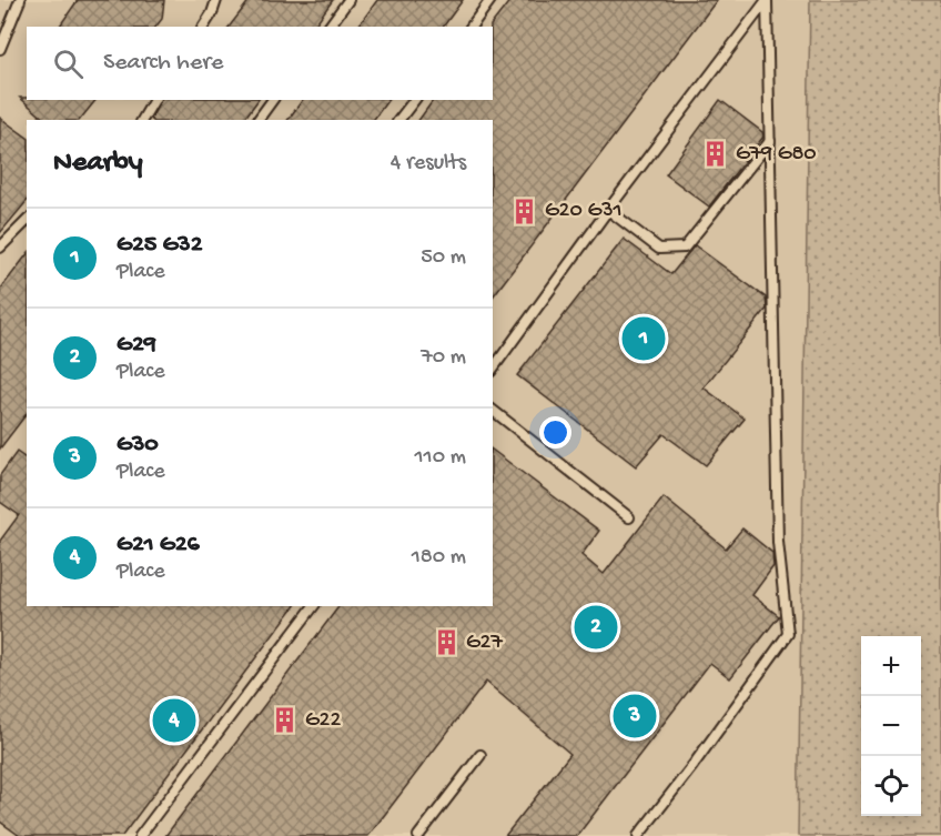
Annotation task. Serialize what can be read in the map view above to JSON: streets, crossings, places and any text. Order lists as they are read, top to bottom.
{
  "places": {
    "building": [
      "G79 G80",
      "G20 G31",
      "G27",
      "G22"
    ]
  },
  "page": {
    "search": "Search here",
    "heading": ["Nearby", "4 results"],
    "list": [
      {
        "mark": "1",
        "name": "G25 G32",
        "note": "Place",
        "value": "50 m"
      },
      {
        "mark": "2",
        "name": "G29",
        "note": "Place",
        "value": "70 m"
      },
      {
        "mark": "3",
        "name": "G30",
        "note": "Place",
        "value": "110 m"
      },
      {
        "mark": "4",
        "name": "G21 G26",
        "note": "Place",
        "value": "180 m"
      }
    ],
    "pins": [
      "1",
      "2",
      "3",
      "4"
    ],
    "map_buttons": ["+", "−"]
  }
}
